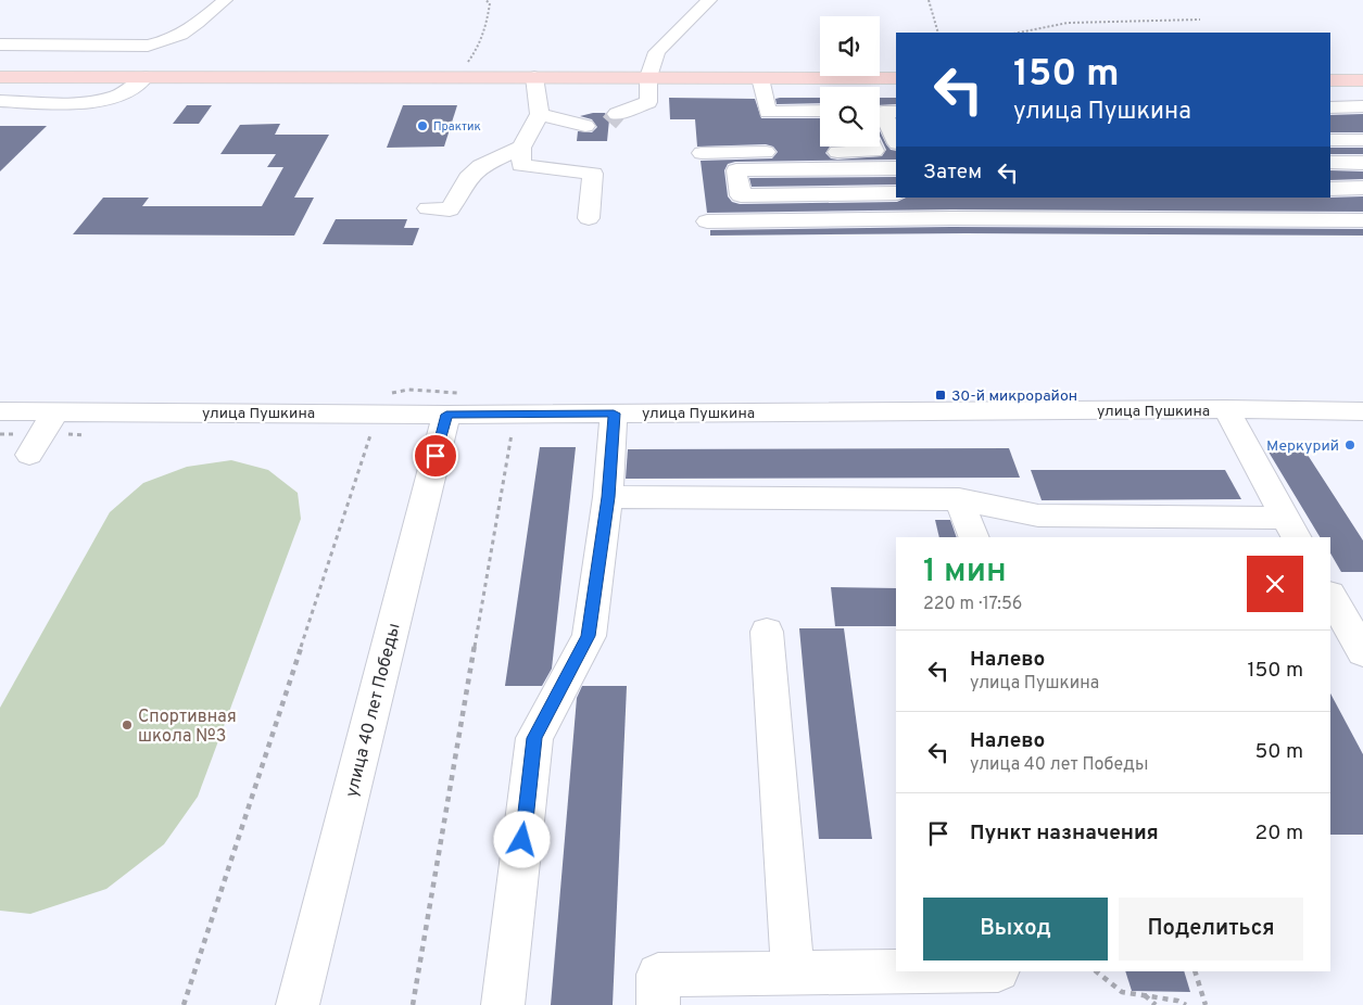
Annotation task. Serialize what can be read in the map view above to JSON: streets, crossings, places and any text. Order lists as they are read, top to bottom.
{
  "streets": {
    "street": ["улица Пушкина", "улица 40 лет Победы"]
  },
  "crossings": [
    ["улица Пушкина", "улица 40 лет Победы"]
  ],
  "places": {
    "other": ["Практик", "Меркурий", "Спортивная школа №3"],
    "transit": ["30-й микрорайон"]
  },
  "page": {
    "turn": ["150 m", "улица Пушкина"],
    "then": "Затем",
    "heading": ["1 мин", "220 m · 17:56"],
    "list": [
      {
        "name": "Налево",
        "note": "улица Пушкина",
        "value": "150 m"
      },
      {
        "name": "Налево",
        "note": "улица 40 лет Победы",
        "value": "50 m"
      },
      {
        "name": "Пункт назначения",
        "value": "20 m"
      }
    ],
    "buttons": ["Выход", "Поделиться"]
  }
}
